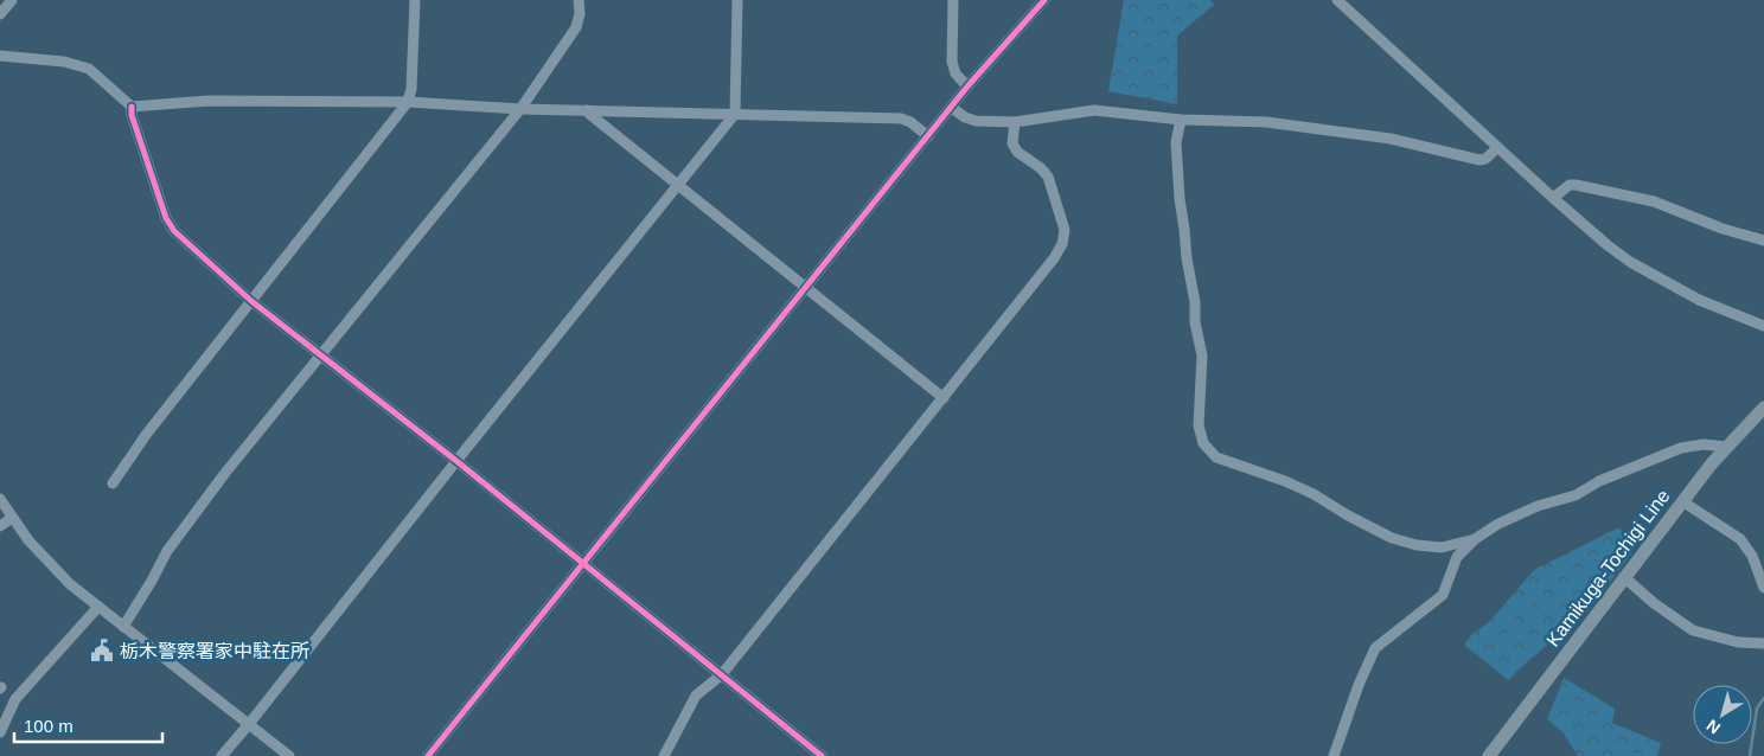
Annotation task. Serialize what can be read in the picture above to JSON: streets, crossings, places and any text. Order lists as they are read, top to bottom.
{
  "streets": {
    "main road": ["Kamikuga-Tochigi Line"]
  },
  "places": {
    "public building": ["栃木警察署家中駐在所"]
  },
  "scale_bar": "100 m",
  "north": "bottom left"
}
